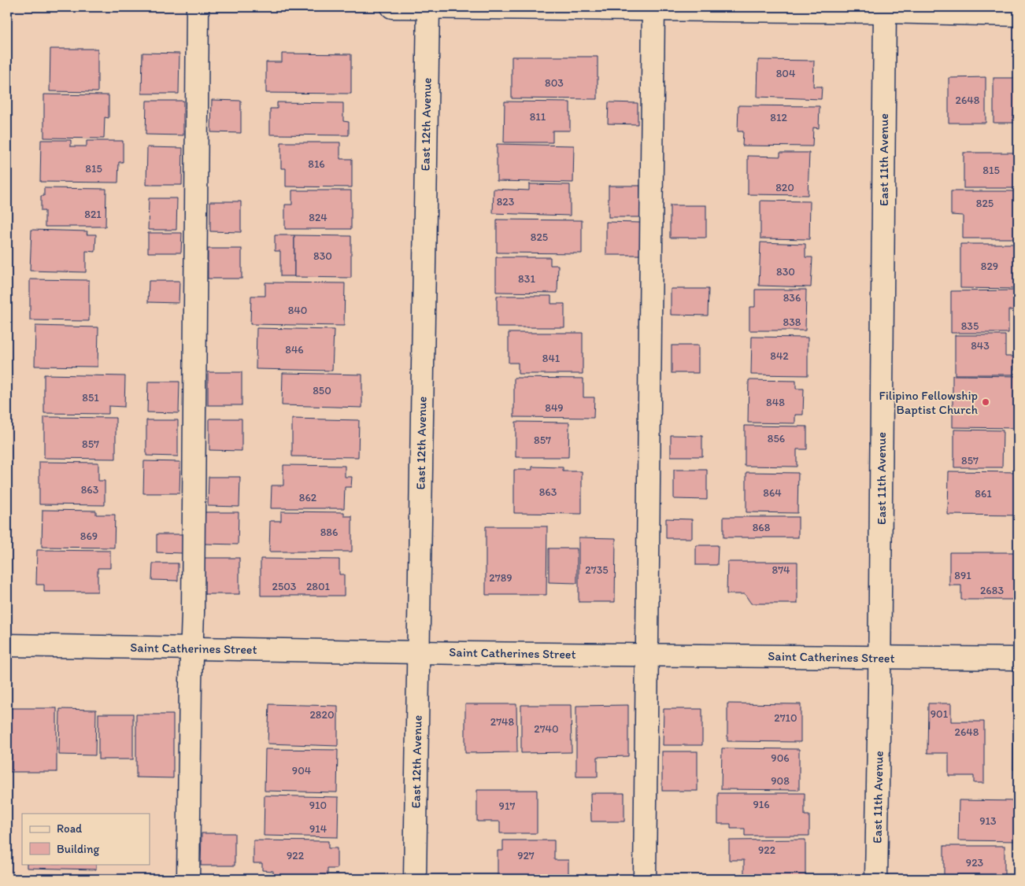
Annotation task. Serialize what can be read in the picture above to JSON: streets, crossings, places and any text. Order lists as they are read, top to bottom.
{
  "streets": {
    "street": ["East 12th Avenue", "East 11th Avenue", "Saint Catherines Street"]
  },
  "crossings": [
    ["East 12th Avenue", "Saint Catherines Street"],
    ["East 11th Avenue", "Saint Catherines Street"]
  ],
  "places": ["Filipino Fellowship Baptist Church"],
  "house_numbers": [
    "804",
    "803",
    "2648",
    "811",
    "812",
    "816",
    "815",
    "815",
    "820",
    "823",
    "825",
    "821",
    "824",
    "825",
    "830",
    "829",
    "830",
    "831",
    "836",
    "840",
    "838",
    "835",
    "843",
    "846",
    "842",
    "841",
    "850",
    "851",
    "848",
    "849",
    "856",
    "857",
    "857",
    "857",
    "863",
    "863",
    "864",
    "861",
    "862",
    "868",
    "886",
    "869",
    "2735",
    "874",
    "891",
    "2789",
    "2503",
    "2801",
    "2683",
    "901",
    "2820",
    "2710",
    "2748",
    "2740",
    "2648",
    "906",
    "904",
    "908",
    "916",
    "910",
    "917",
    "913",
    "914",
    "922",
    "922",
    "927",
    "923"
  ],
  "legend": ["Road", "Building"]
}
